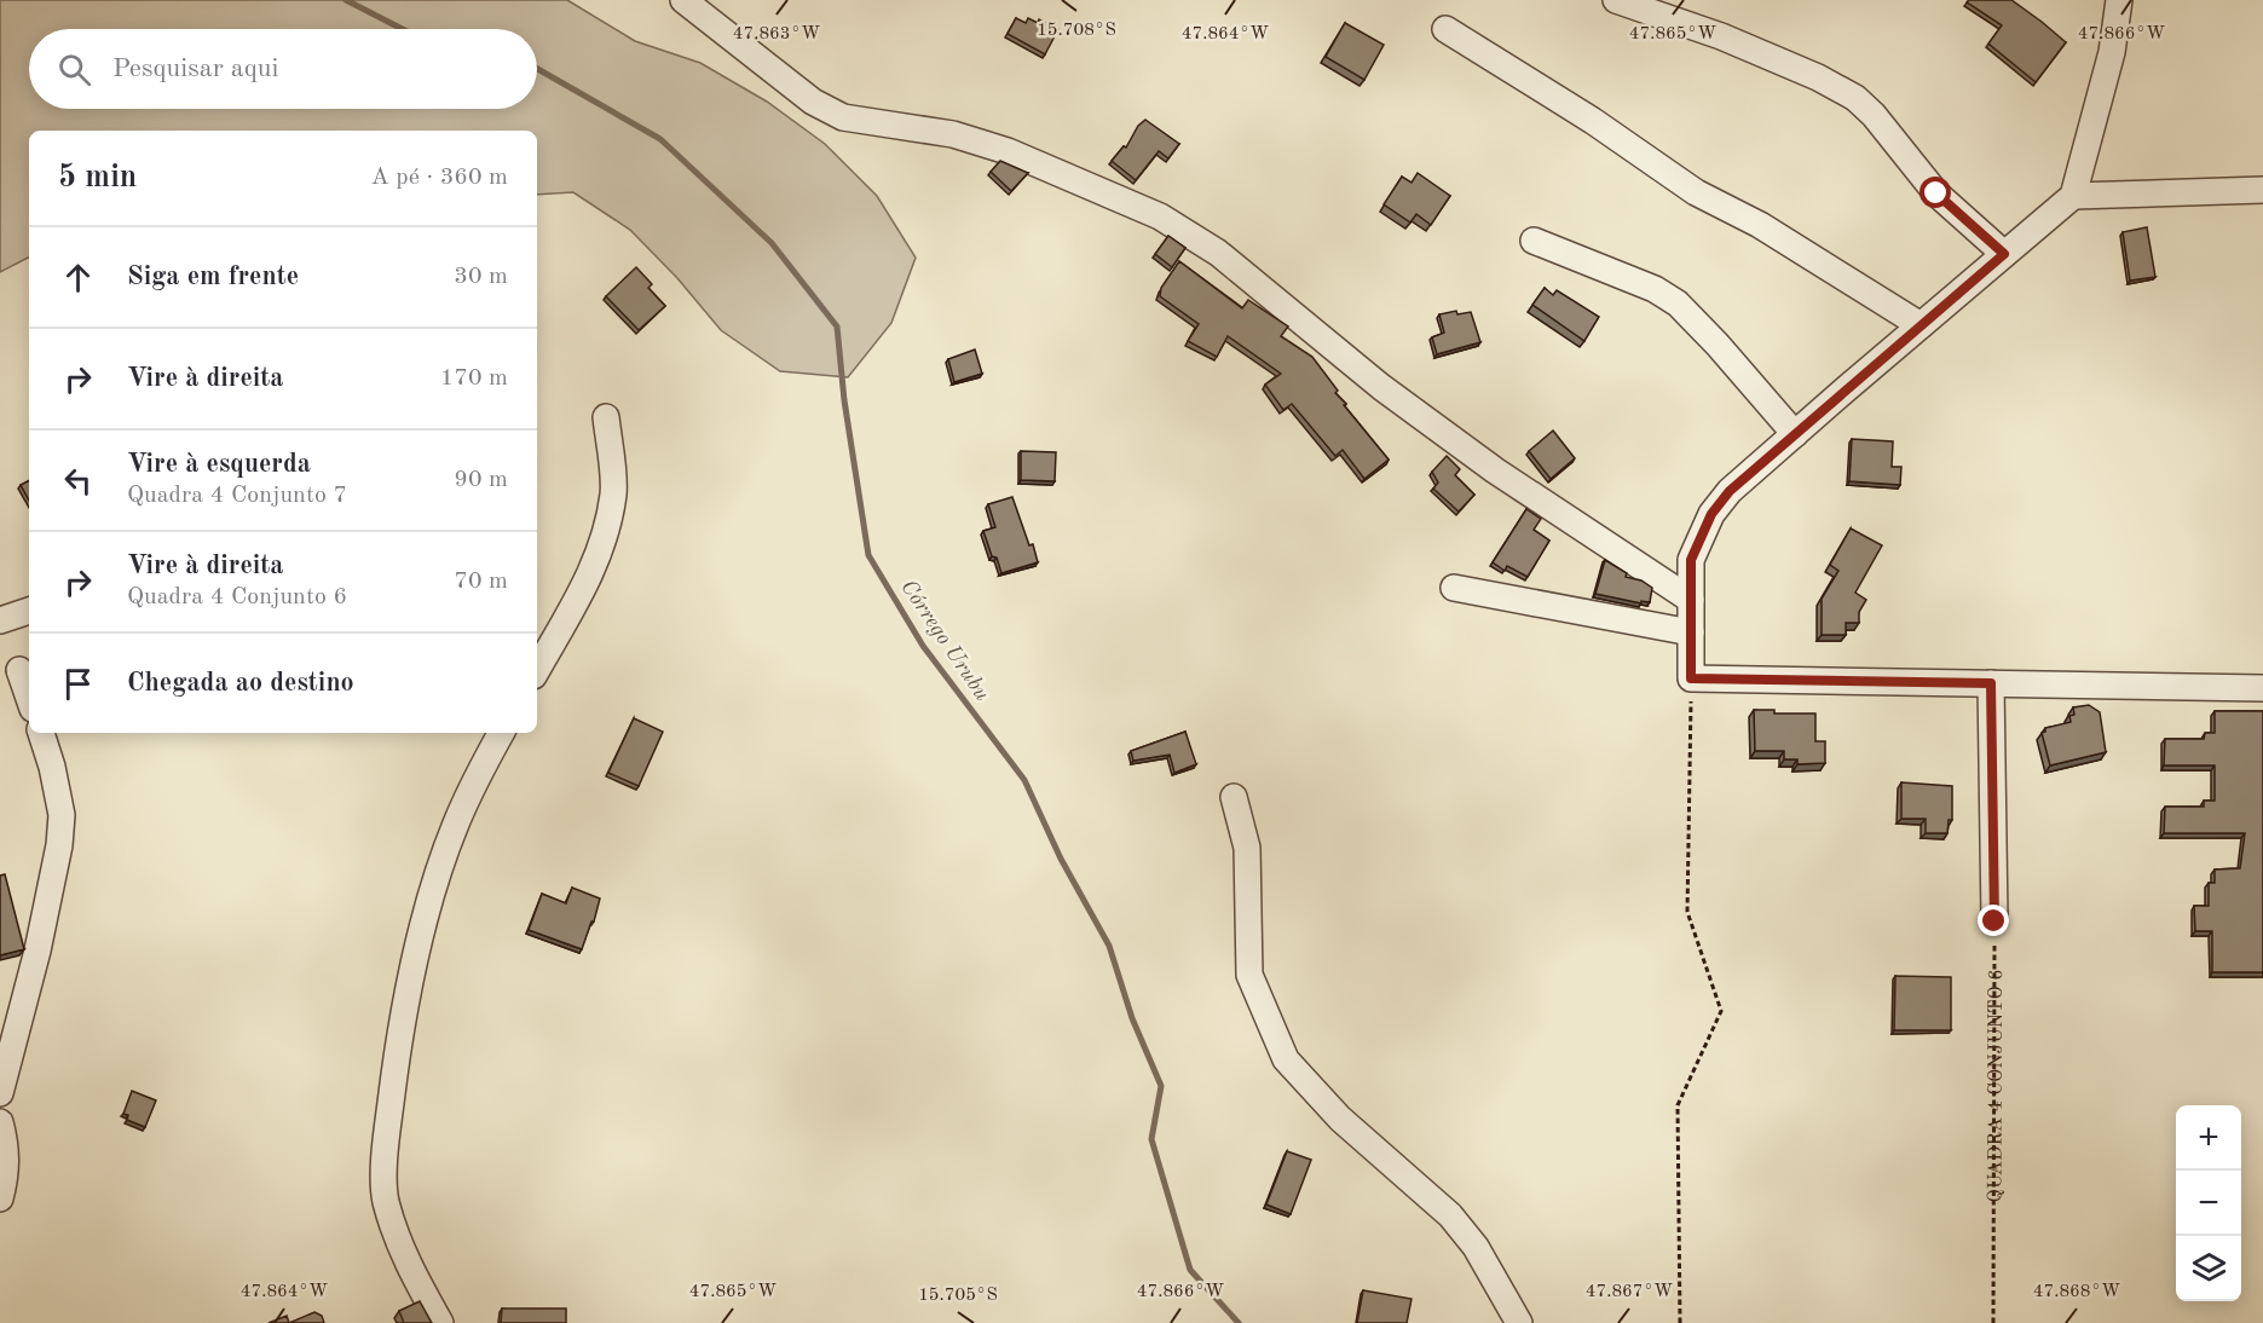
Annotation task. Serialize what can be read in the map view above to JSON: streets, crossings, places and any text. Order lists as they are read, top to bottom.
{
  "streets": {
    "path": ["QUADRA 4 CONJUNTO 6"]
  },
  "water": ["Córrego Urubu"],
  "page": {
    "search": "Pesquisar aqui",
    "heading": ["5 min", "A pé · 360 m"],
    "list": [
      ["Siga em frente", "30 m"],
      ["Vire à direita", "170 m"],
      ["Vire à esquerda", "Quadra 4 Conjunto 7", "90 m"],
      ["Vire à direita", "Quadra 4 Conjunto 6", "70 m"],
      "Chegada ao destino"
    ],
    "map_buttons": ["+", "−"]
  },
  "coordinates": [
    "15.708°S",
    "47.863°W",
    "47.864°W",
    "47.865°W",
    "47.866°W",
    "47.867°W",
    "47.868°W",
    "15.705°S"
  ]
}
